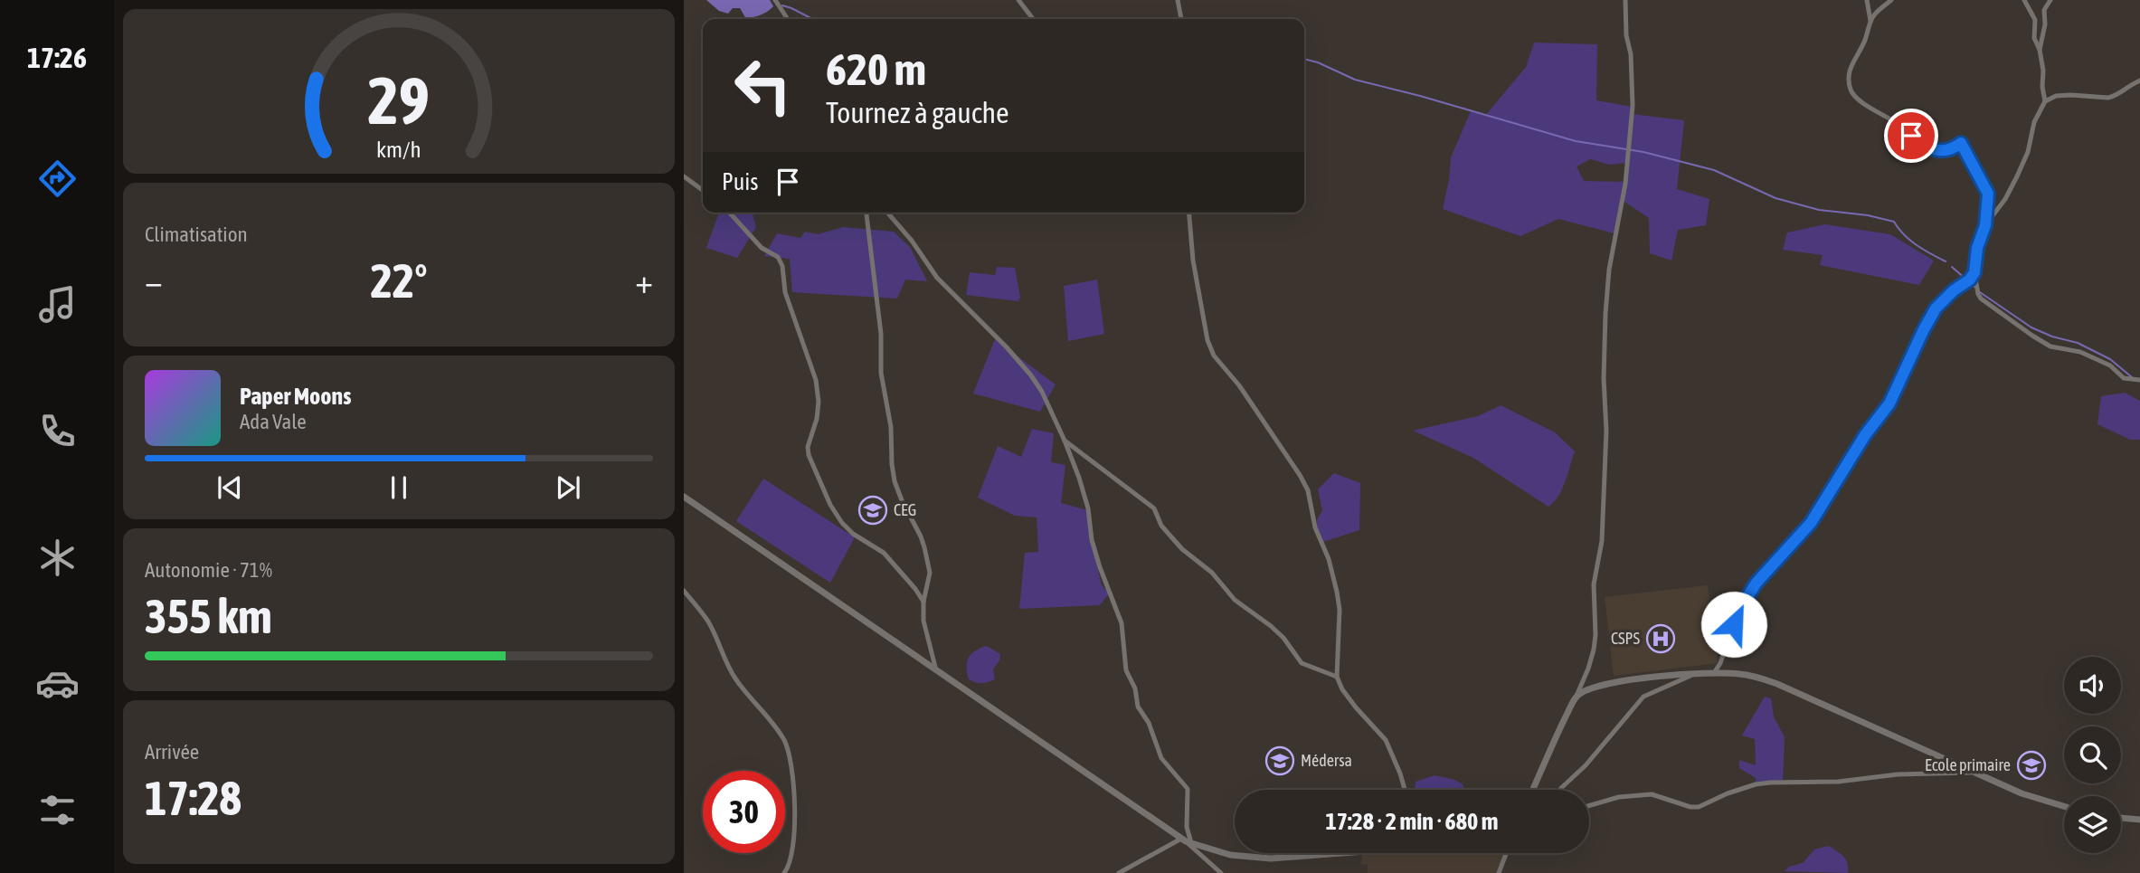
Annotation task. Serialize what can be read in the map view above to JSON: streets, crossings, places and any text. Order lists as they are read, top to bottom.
{
  "places": {
    "school or university": ["CEG", "Médersa", "Ecole primaire"],
    "hospital": ["CSPS"]
  },
  "page": {
    "tabs": "17:26",
    "turn": ["620 m", "Tournez à gauche"],
    "then": "Puis",
    "tile": [
      "Climatisation",
      ["Autonomie · 71%", "355 km"],
      ["Arrivée", "17:28"]
    ],
    "heat": ["−", "22°", "+"],
    "song": ["Paper Moons", "Ada Vale"],
    "limit": "30",
    "trip": "17:28 · 2 min · 680 m",
    "gauge": ["29", "km/h"]
  }
}
